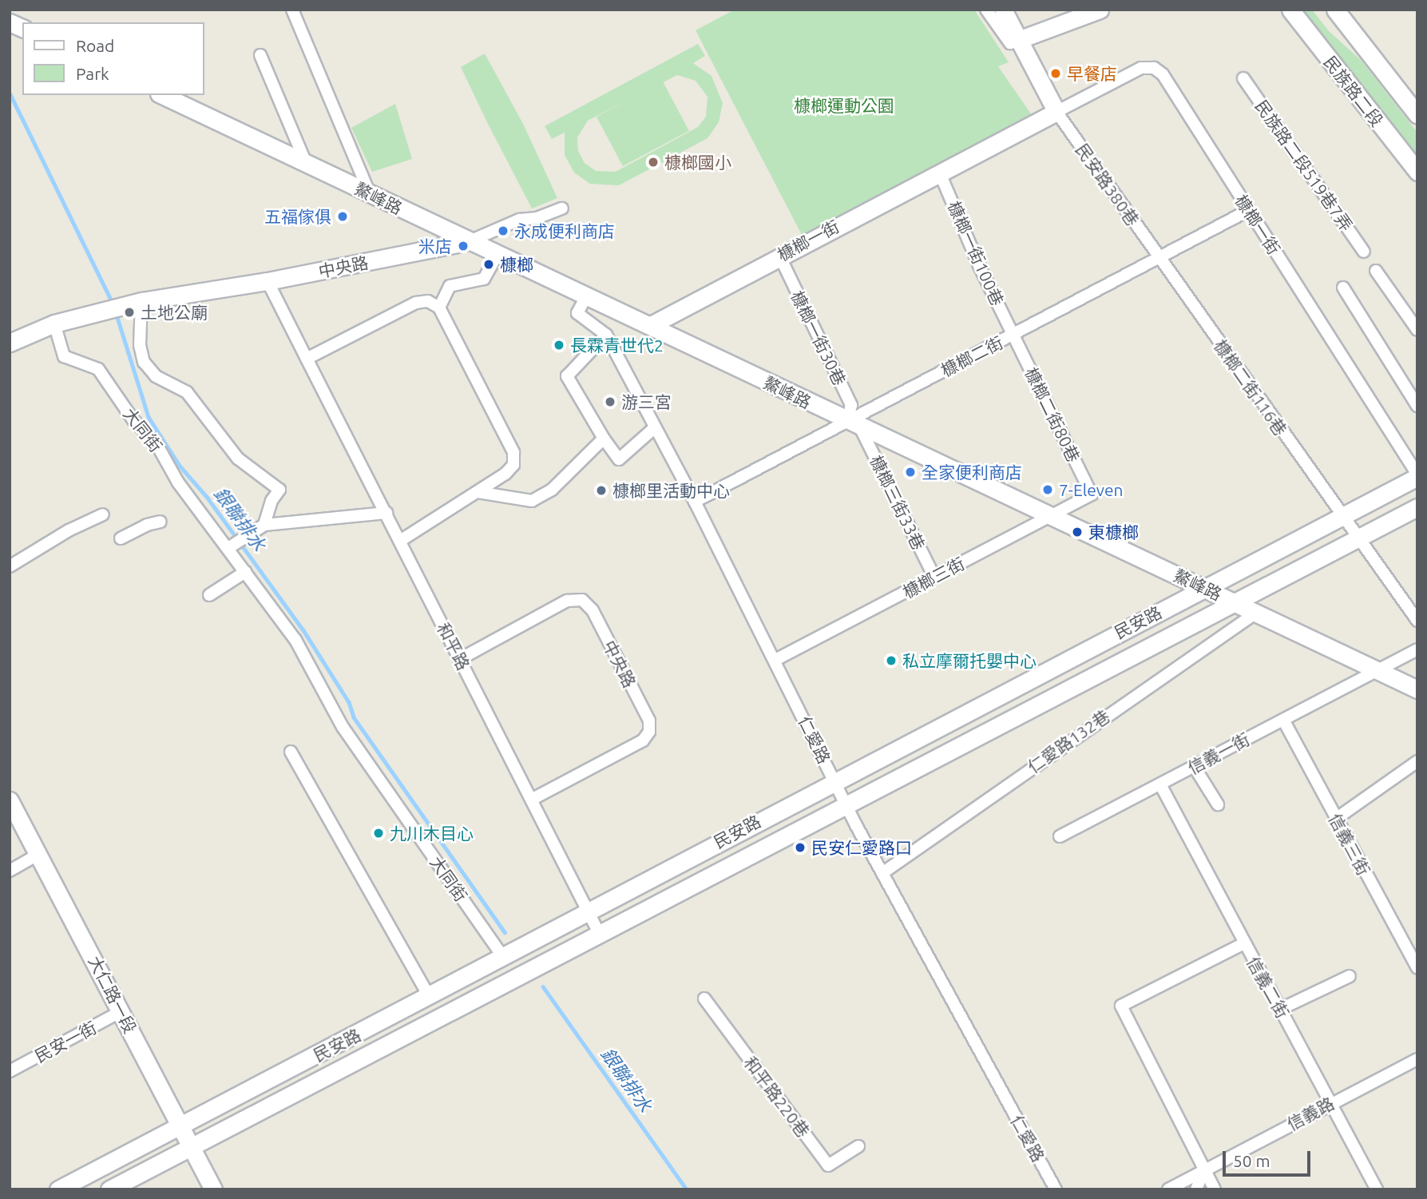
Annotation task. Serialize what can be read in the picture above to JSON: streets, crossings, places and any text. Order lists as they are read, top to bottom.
{
  "streets": {
    "street": [
      "民族路二段",
      "民族路二段519巷7弄",
      "民安路380巷",
      "鰲峰路",
      "槺榔一街",
      "槺榔一街100巷",
      "中央路",
      "槺榔一街30巷",
      "槺榔二街",
      "槺榔二街116巷",
      "槺榔二街80巷",
      "大同街",
      "槺榔三街33巷",
      "槺榔三街",
      "民安路",
      "和平路",
      "仁愛路",
      "仁愛路132巷",
      "信義一街",
      "信義三街",
      "信義二街",
      "大仁路一段",
      "民安一街",
      "和平路220巷",
      "信義路"
    ]
  },
  "crossings": [
    ["民安路380巷", "槺榔一街"],
    ["民安路380巷", "槺榔二街"],
    ["民安路380巷", "槺榔二街116巷"],
    ["鰲峰路", "槺榔一街"],
    ["鰲峰路", "中央路"],
    ["鰲峰路", "槺榔一街30巷"],
    ["鰲峰路", "槺榔二街"],
    ["鰲峰路", "槺榔三街33巷"],
    ["鰲峰路", "槺榔三街"],
    ["鰲峰路", "民安路"],
    ["鰲峰路", "仁愛路"],
    ["鰲峰路", "仁愛路132巷"],
    ["鰲峰路", "信義一街"],
    ["槺榔一街", "槺榔一街100巷"],
    ["槺榔一街", "槺榔一街30巷"],
    ["槺榔一街", "槺榔二街"],
    ["槺榔一街", "民安路"],
    ["槺榔一街100巷", "槺榔二街"],
    ["槺榔一街100巷", "槺榔二街80巷"],
    ["中央路", "大同街"],
    ["中央路", "和平路"],
    ["槺榔一街30巷", "槺榔二街"],
    ["槺榔一街30巷", "槺榔三街33巷"],
    ["槺榔二街", "槺榔二街116巷"],
    ["槺榔二街", "槺榔二街80巷"],
    ["槺榔二街", "槺榔三街33巷"],
    ["槺榔二街", "仁愛路"],
    ["槺榔二街116巷", "民安路"],
    ["槺榔二街80巷", "槺榔三街"],
    ["大同街", "民安路"],
    ["槺榔三街33巷", "槺榔三街"],
    ["槺榔三街", "仁愛路"],
    ["民安路", "和平路"],
    ["民安路", "仁愛路"],
    ["民安路", "大仁路一段"],
    ["仁愛路", "仁愛路132巷"],
    ["信義一街", "信義三街"],
    ["信義一街", "信義二街"],
    ["信義二街", "信義路"],
    ["大仁路一段", "民安一街"]
  ],
  "water": ["銀聯排水"],
  "parks": ["槺榔運動公園"],
  "places": [
    "早餐店",
    "槺榔國小",
    "五福傢俱",
    "永成便利商店",
    "米店",
    "槺榔",
    "土地公廟",
    "長霖青世代2",
    "游三宮",
    "全家便利商店",
    "7-Eleven",
    "槺榔里活動中心",
    "東槺榔",
    "私立摩爾托嬰中心",
    "九川木目心",
    "民安仁愛路口"
  ],
  "legend": ["Road", "Park"],
  "scale_bar": "50 m"
}
